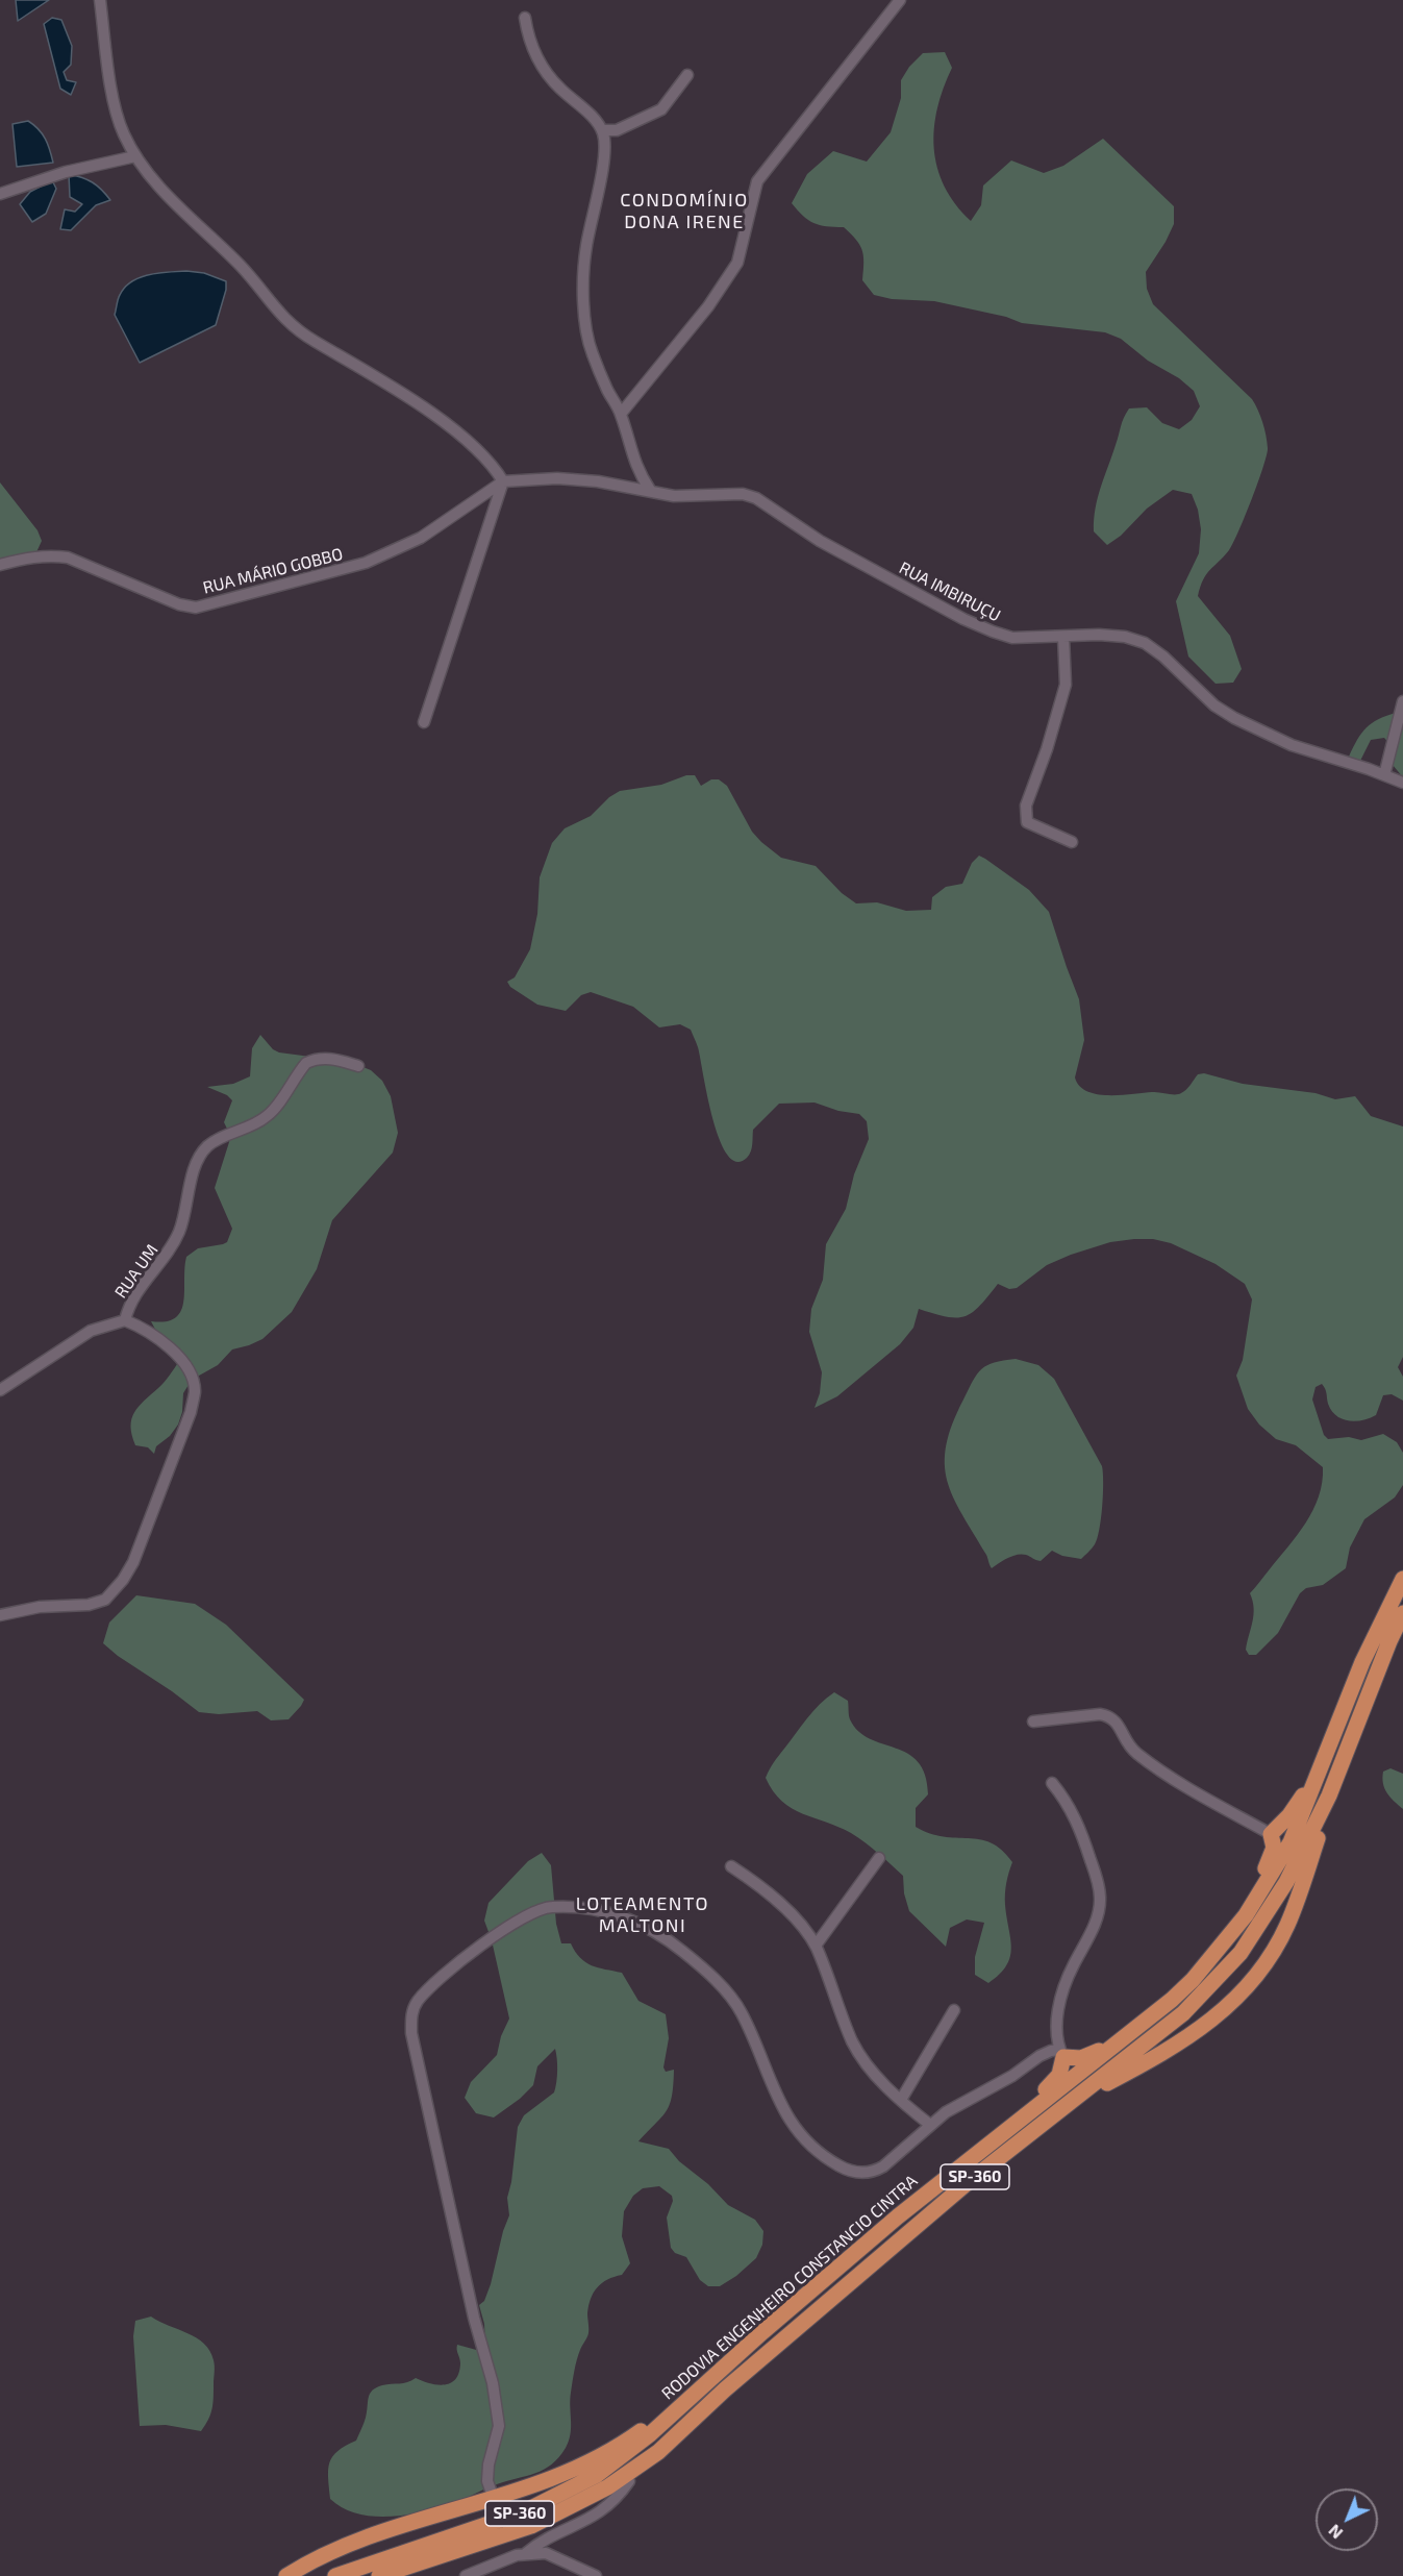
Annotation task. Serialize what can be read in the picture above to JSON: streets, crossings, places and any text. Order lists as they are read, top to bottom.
{
  "streets": {
    "highway": ["SP-360", "RODOVIA ENGENHEIRO CONSTANCIO CINTRA"],
    "street": ["RUA MÁRIO GOBBO", "RUA IMBIRUÇU", "RUA UM"]
  },
  "crossings": [
    ["RUA MÁRIO GOBBO", "RUA IMBIRUÇU"]
  ],
  "districts": ["CONDOMÍNIO DONA IRENE", "LOTEAMENTO MALTONI"],
  "north": "bottom left"
}
